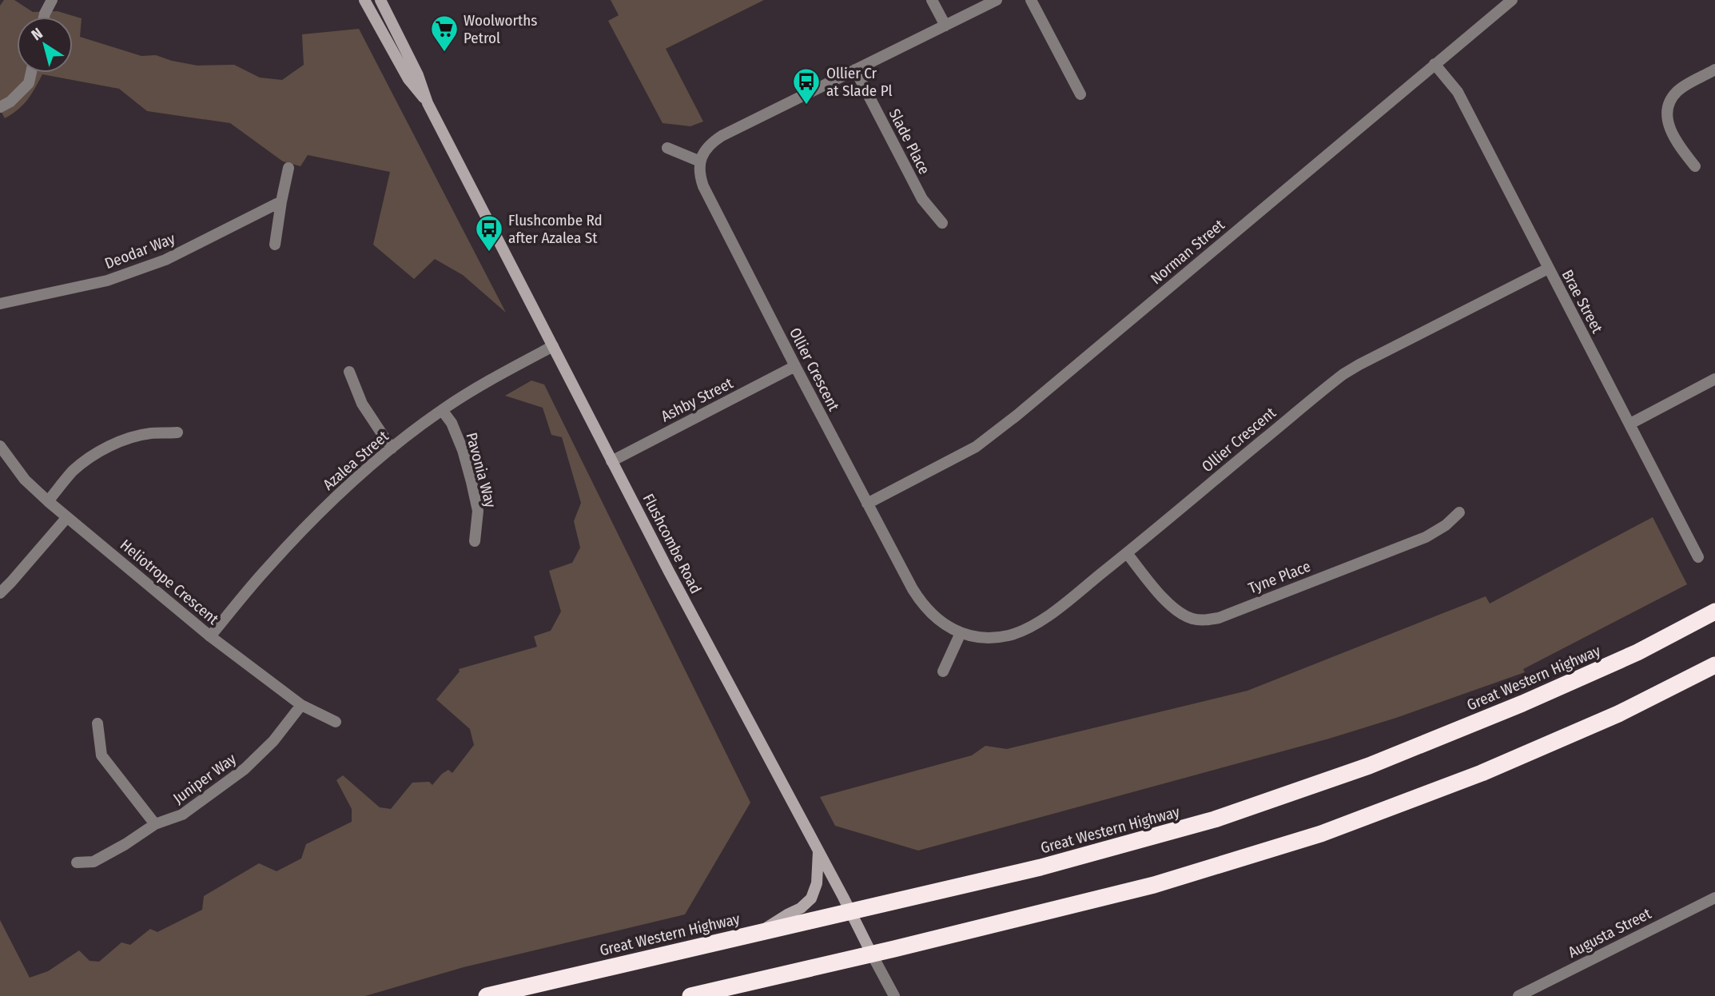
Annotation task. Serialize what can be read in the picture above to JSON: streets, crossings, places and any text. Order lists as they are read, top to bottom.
{
  "streets": {
    "highway": ["Great Western Highway"],
    "street": [
      "Slade Place",
      "Deodar Way",
      "Norman Street",
      "Brae Street",
      "Ollier Crescent",
      "Ashby Street",
      "Azalea Street",
      "Pavonia Way",
      "Flushcombe Road",
      "Tyne Place",
      "Heliotrope Crescent",
      "Juniper Way",
      "Augusta Street"
    ]
  },
  "crossings": [
    ["Norman Street", "Brae Street"],
    ["Norman Street", "Ollier Crescent"],
    ["Brae Street", "Ollier Crescent"],
    ["Ollier Crescent", "Ashby Street"],
    ["Ollier Crescent", "Tyne Place"],
    ["Ashby Street", "Flushcombe Road"],
    ["Azalea Street", "Pavonia Way"],
    ["Azalea Street", "Flushcombe Road"],
    ["Azalea Street", "Heliotrope Crescent"],
    ["Flushcombe Road", "Great Western Highway"],
    ["Heliotrope Crescent", "Juniper Way"]
  ],
  "places": {
    "supermarket": ["Woolworths Petrol"],
    "bus stop": ["Ollier Cr at Slade Pl", "Flushcombe Rd after Azalea St"]
  },
  "north": "top left"
}
